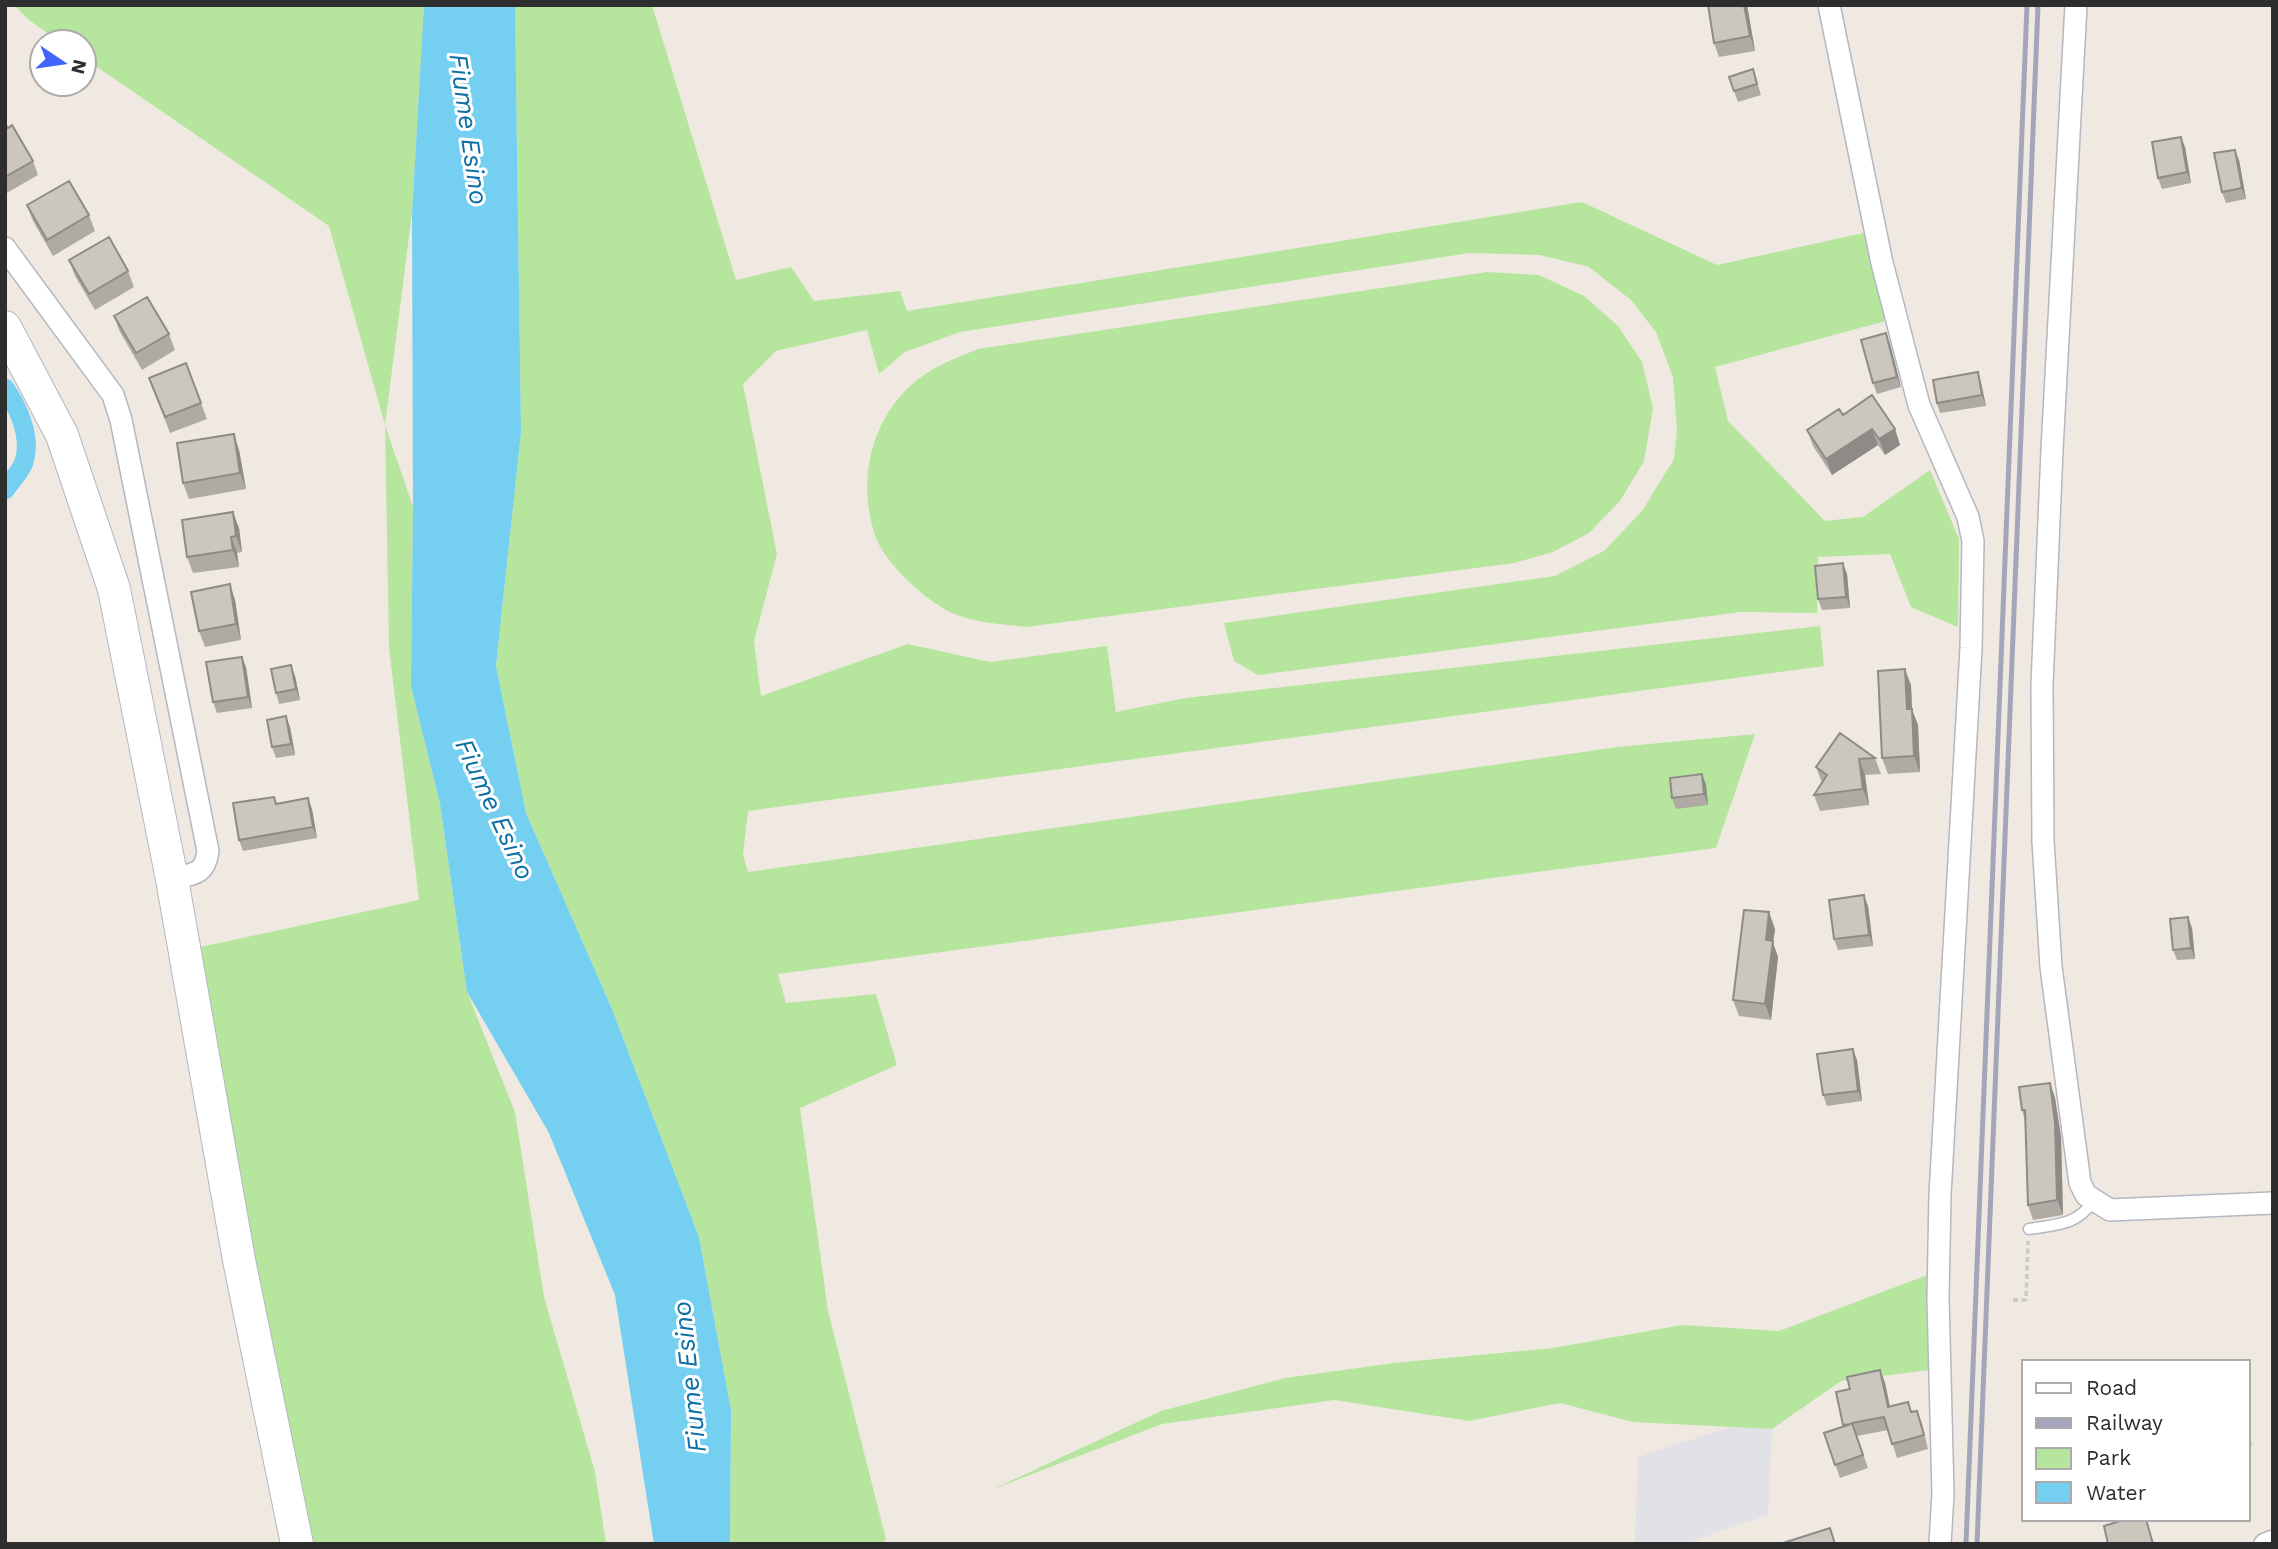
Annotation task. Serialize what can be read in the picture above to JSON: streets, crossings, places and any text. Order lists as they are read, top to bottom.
{
  "water": ["Fiume Esino"],
  "legend": [
    "Road",
    "Railway",
    "Park",
    "Water"
  ],
  "north": "right"
}
